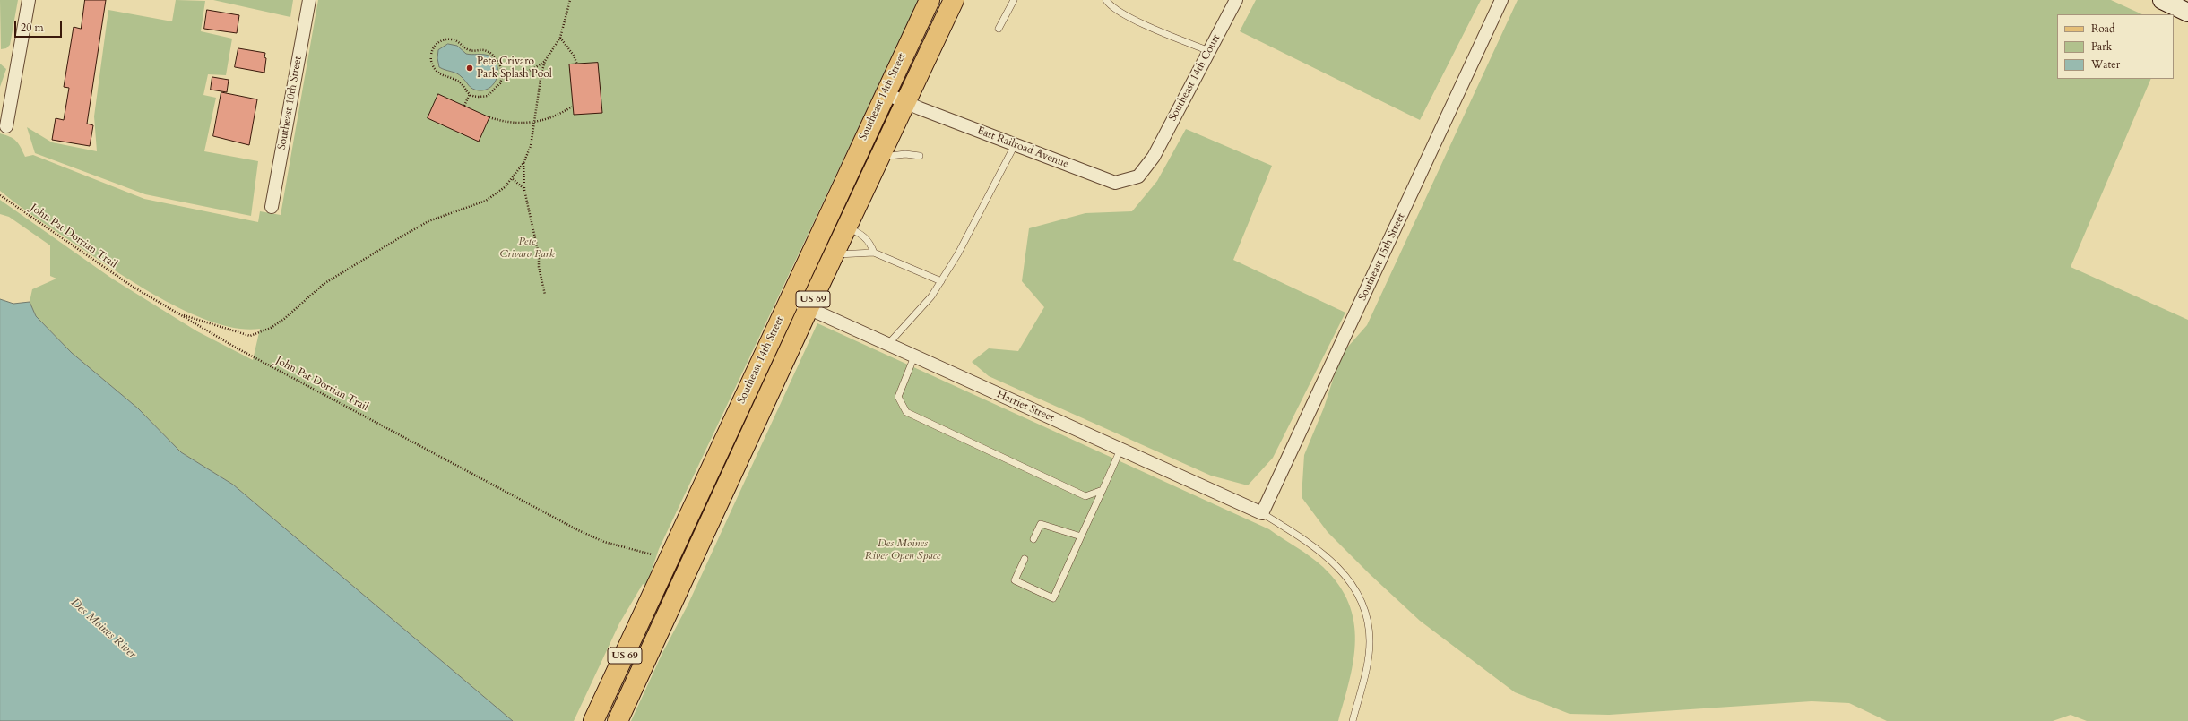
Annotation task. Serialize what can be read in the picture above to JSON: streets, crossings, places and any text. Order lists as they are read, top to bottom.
{
  "streets": {
    "main road": ["Southeast 14th Street", "US 69"],
    "street": [
      "Southeast 14th Court",
      "Southeast 10th Street",
      "East Railroad Avenue",
      "Southeast 15th Street",
      "Harriet Street"
    ],
    "path": ["John Pat Dorrian Trail"]
  },
  "crossings": [
    ["Southeast 14th Court", "East Railroad Avenue"],
    ["Southeast 14th Street", "East Railroad Avenue"],
    ["Southeast 14th Street", "Harriet Street"],
    ["Southeast 15th Street", "Harriet Street"]
  ],
  "water": ["Des Moines River"],
  "parks": ["Pete Crivaro Park", "Des Moines River Open Space"],
  "places": ["Pete Crivaro Park Splash Pool"],
  "legend": ["Road", "Park", "Water"],
  "scale_bar": "20 m"
}
